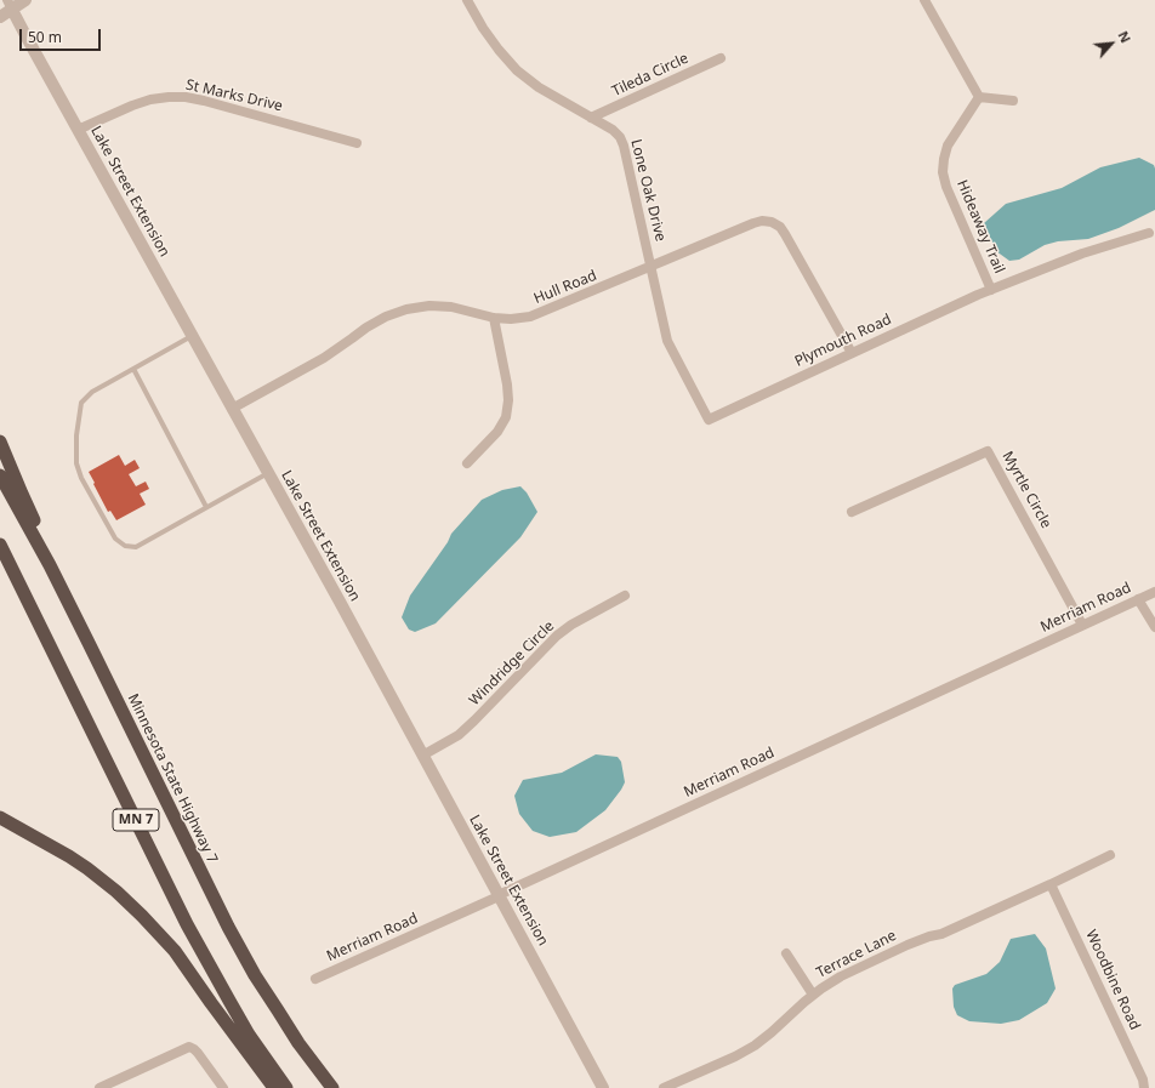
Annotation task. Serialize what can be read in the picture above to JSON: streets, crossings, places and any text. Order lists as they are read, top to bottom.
{
  "streets": {
    "highway": ["Minnesota State Highway 7", "MN 7"],
    "street": [
      "Tileda Circle",
      "St Marks Drive",
      "Lone Oak Drive",
      "Lake Street Extension",
      "Hideaway Trail",
      "Hull Road",
      "Plymouth Road",
      "Myrtle Circle",
      "Merriam Road",
      "Windridge Circle",
      "Terrace Lane",
      "Woodbine Road"
    ]
  },
  "crossings": [
    ["Tileda Circle", "Lone Oak Drive"],
    ["St Marks Drive", "Lake Street Extension"],
    ["Lone Oak Drive", "Hull Road"],
    ["Lone Oak Drive", "Plymouth Road"],
    ["Lake Street Extension", "Hull Road"],
    ["Lake Street Extension", "Merriam Road"],
    ["Lake Street Extension", "Windridge Circle"],
    ["Hideaway Trail", "Plymouth Road"],
    ["Hull Road", "Plymouth Road"],
    ["Myrtle Circle", "Merriam Road"],
    ["Terrace Lane", "Woodbine Road"]
  ],
  "scale_bar": "50 m",
  "north": "top right"
}
